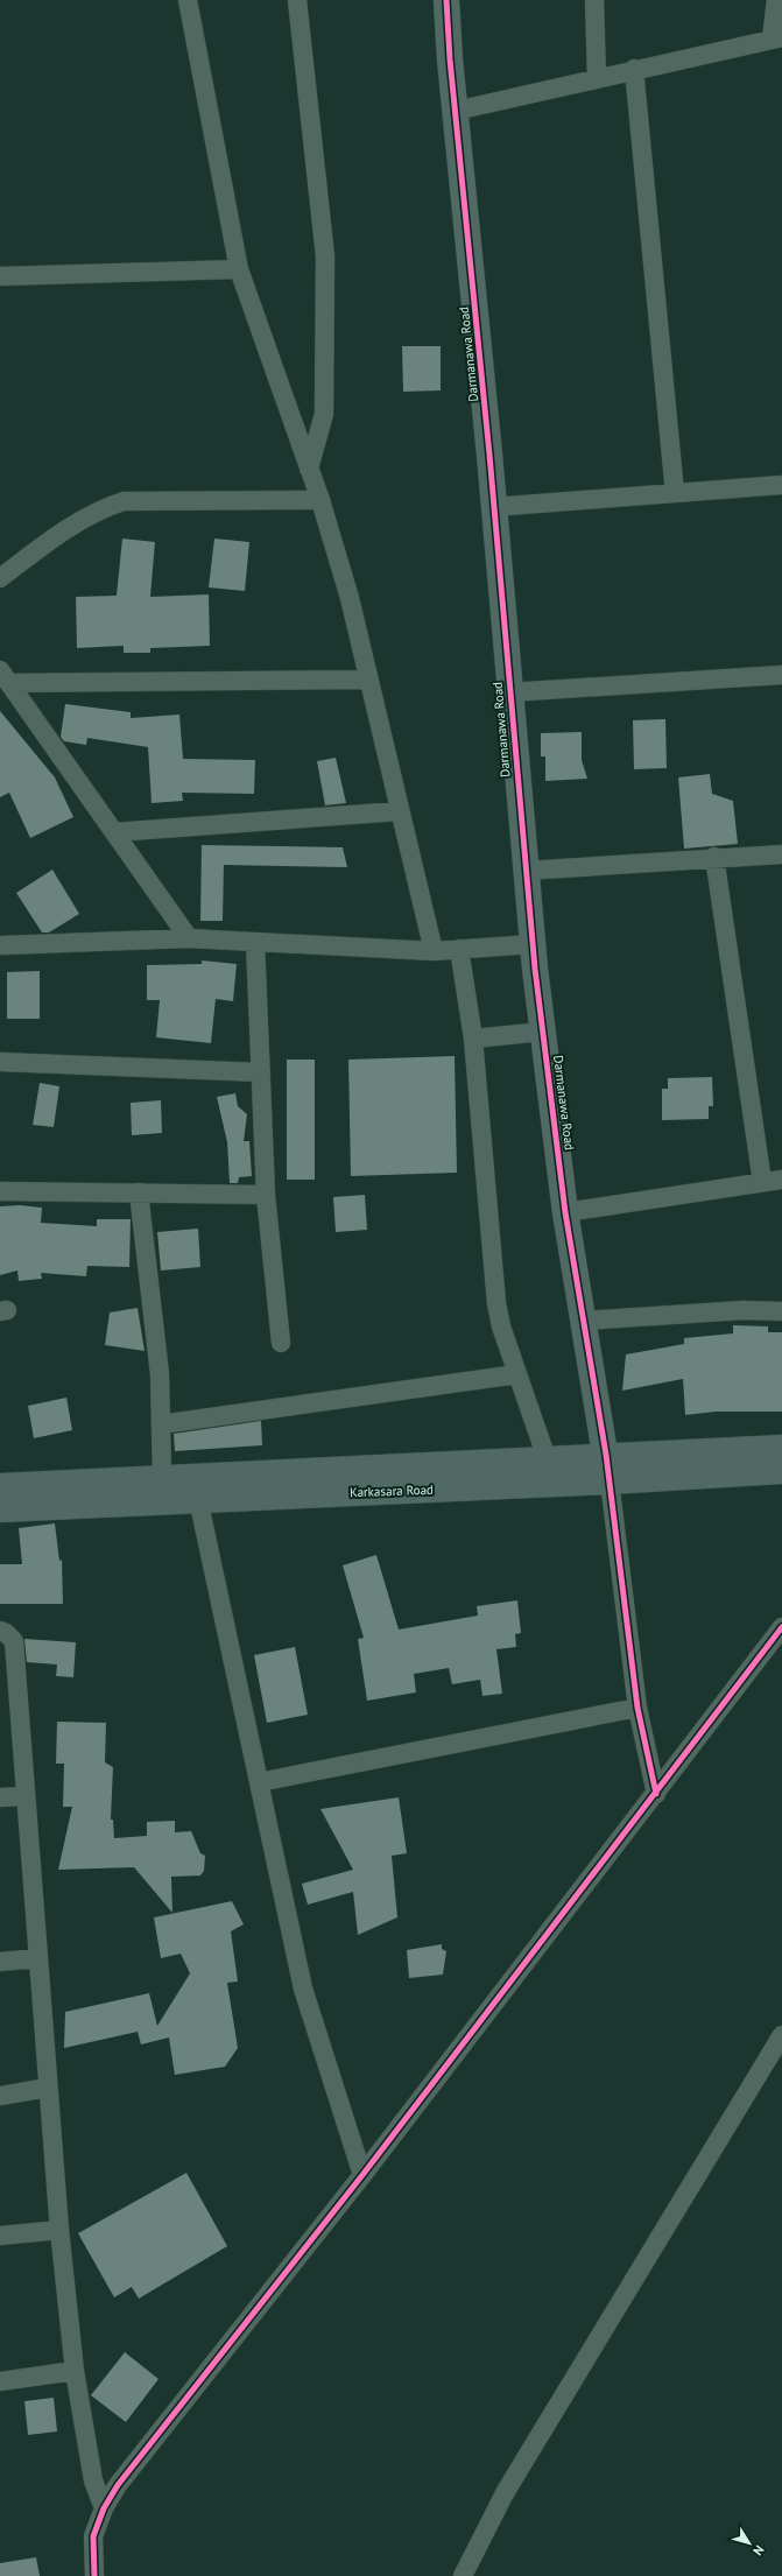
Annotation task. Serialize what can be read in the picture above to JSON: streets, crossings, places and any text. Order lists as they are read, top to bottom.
{
  "streets": {
    "main road": ["Darmanawa Road", "Karkasara Road"]
  },
  "crossings": [
    ["Darmanawa Road", "Karkasara Road"]
  ],
  "north": "bottom right"
}
